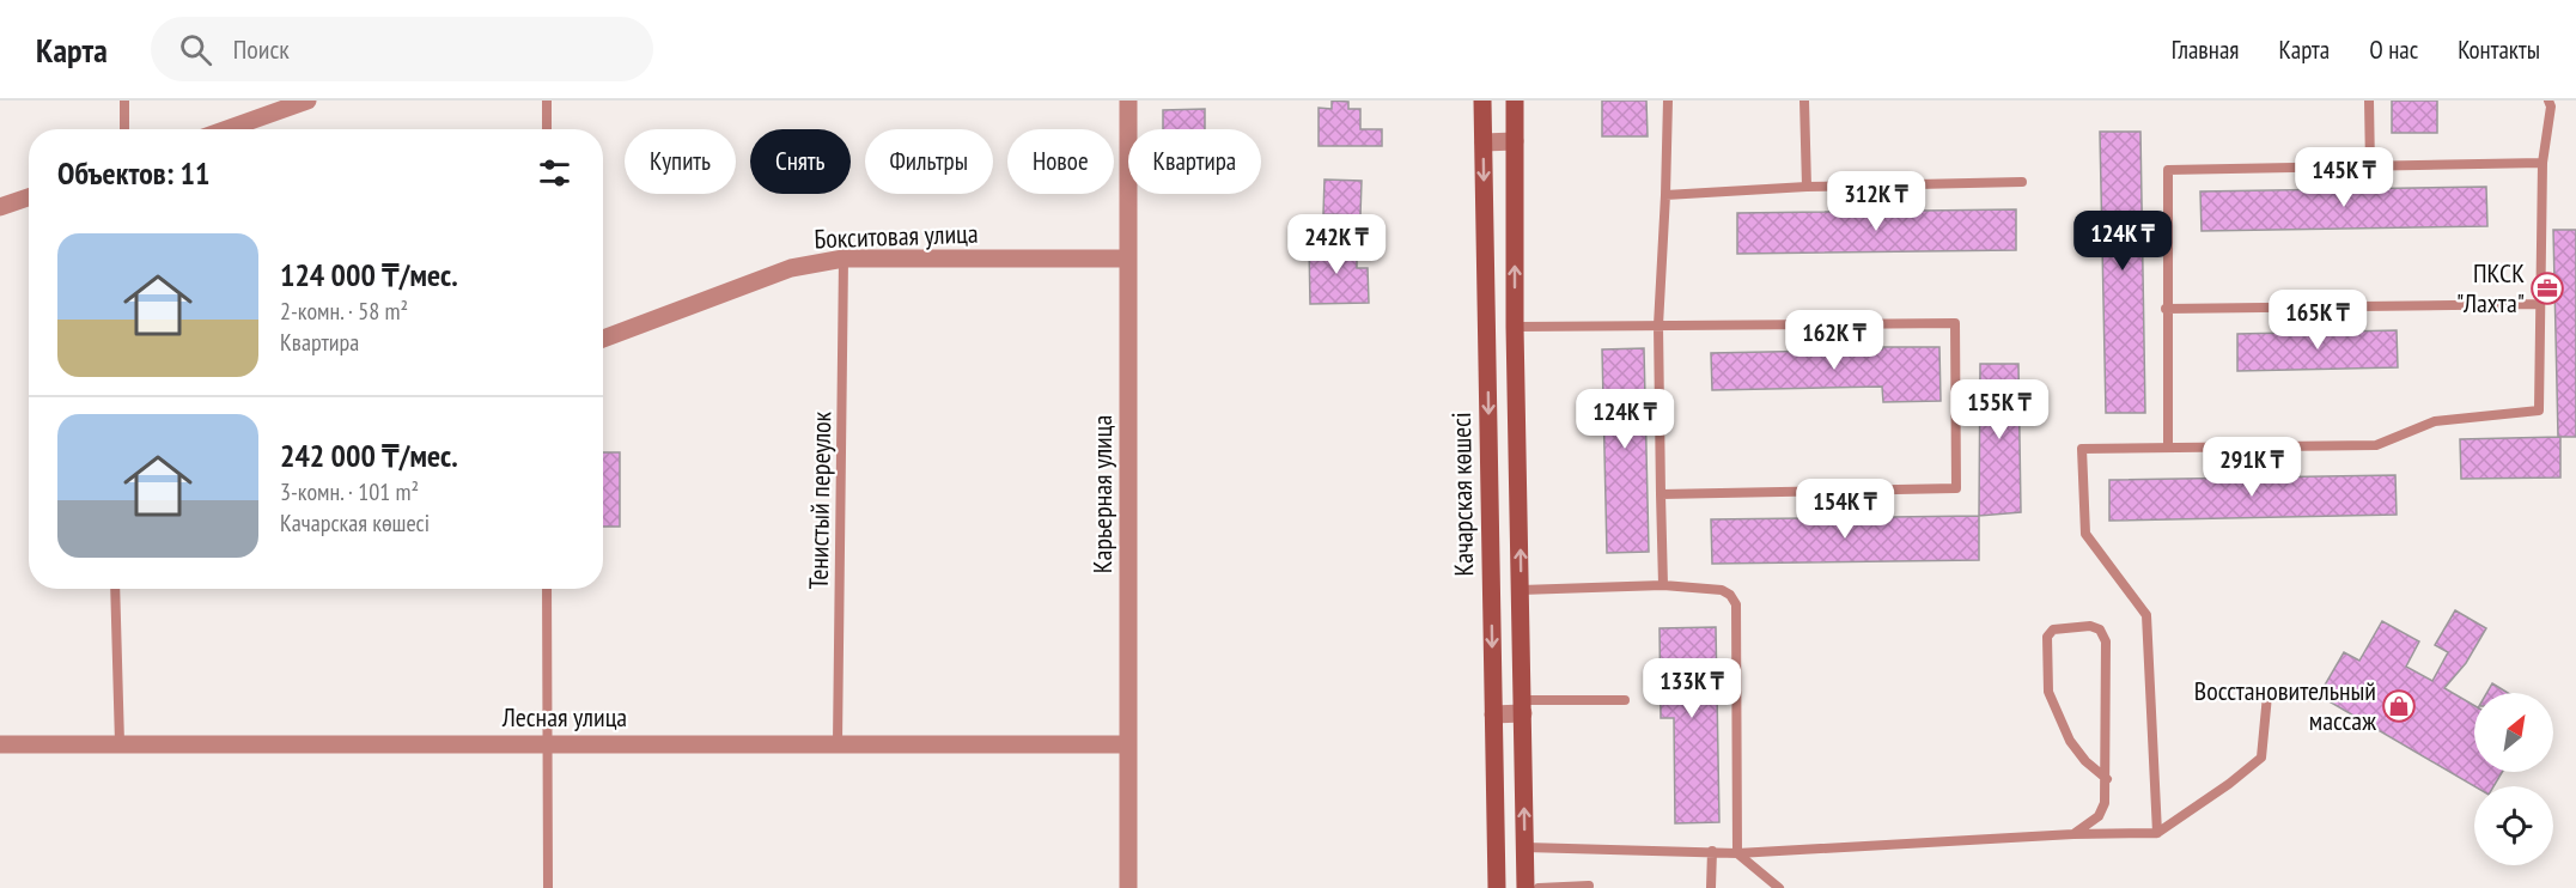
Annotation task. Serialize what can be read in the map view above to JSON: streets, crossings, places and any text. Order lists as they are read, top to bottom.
{
  "streets": {
    "main road": ["Качарская көшесі"],
    "street": ["Бокситовая улица", "Карьерная улица", "Лесная улица"],
    "lane": ["Тенистый переулок"]
  },
  "crossings": [
    ["Бокситовая улица", "Карьерная улица"],
    ["Бокситовая улица", "Тенистый переулок"],
    ["Карьерная улица", "Лесная улица"],
    ["Тенистый переулок", "Лесная улица"]
  ],
  "places": {
    "office": ["ПКСК \"Лахта\""],
    "shop": ["Восстановительный массаж"]
  },
  "north": "top right",
  "page": {
    "header": "Карта",
    "search": "Поиск",
    "nav": [
      "Главная",
      "Карта",
      "О нас",
      "Контакты"
    ],
    "chip": [
      "Купить",
      "Снять",
      "Фильтры",
      "Новое",
      "Квартира"
    ],
    "heading": "Объектов: 11",
    "price": [
      "145K ₸",
      "312K ₸",
      "124K ₸",
      "242K ₸",
      "165K ₸",
      "162K ₸",
      "155K ₸",
      "124K ₸",
      "291K ₸",
      "154K ₸",
      "133K ₸"
    ],
    "list": [
      {
        "name": "124 000 ₸/мес.",
        "note": "2-комн. · 58 m² · Квартира"
      },
      {
        "name": "242 000 ₸/мес.",
        "note": "3-комн. · 101 m² · Качарская көшесі"
      }
    ]
  }
}
